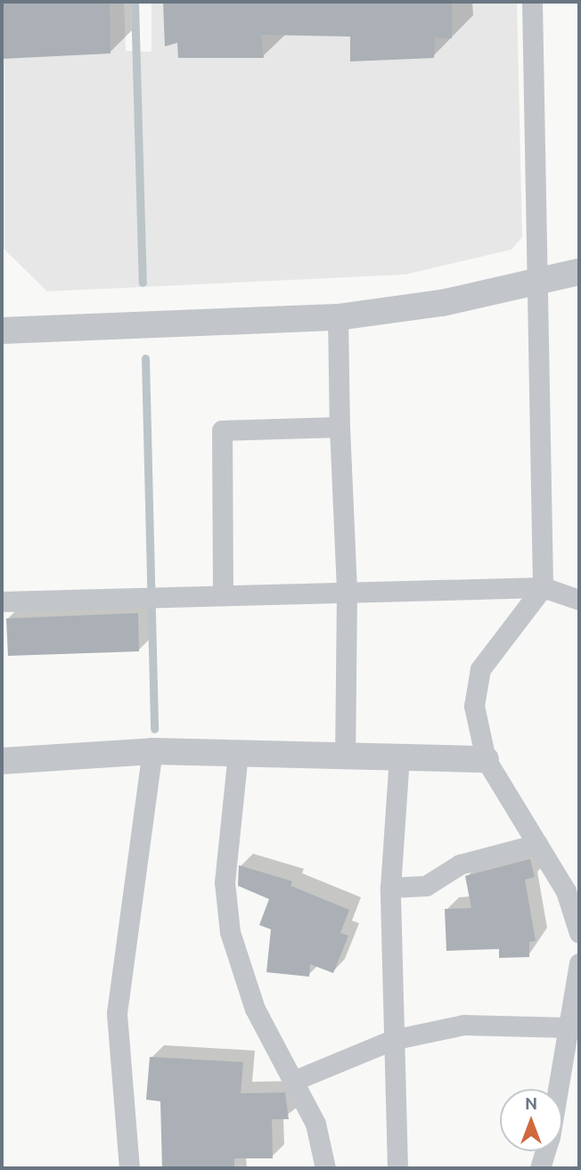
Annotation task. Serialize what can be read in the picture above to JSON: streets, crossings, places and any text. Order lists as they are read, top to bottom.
{
  "north": "top"
}
